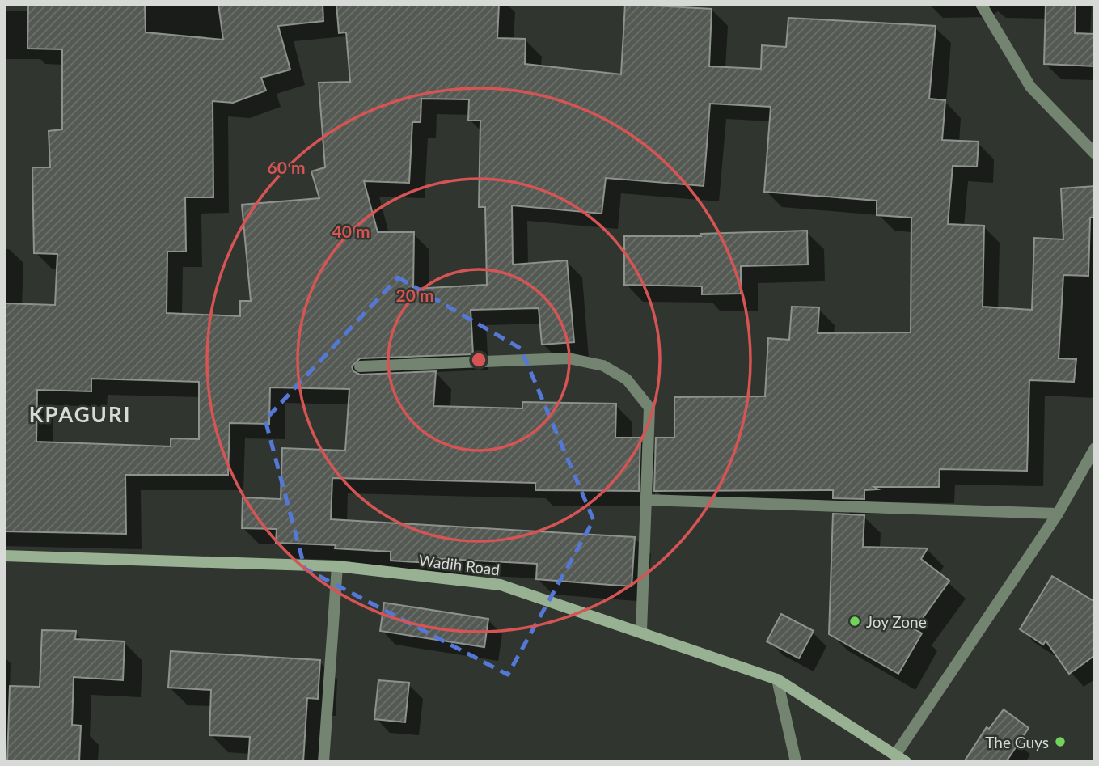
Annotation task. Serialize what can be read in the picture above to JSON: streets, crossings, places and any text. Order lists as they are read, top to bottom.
{
  "streets": {
    "street": ["Wadih Road"]
  },
  "districts": ["KPAGURI"],
  "places": ["Joy Zone", "The Guys"],
  "rings": ["60 m", "40 m", "20 m"]
}
